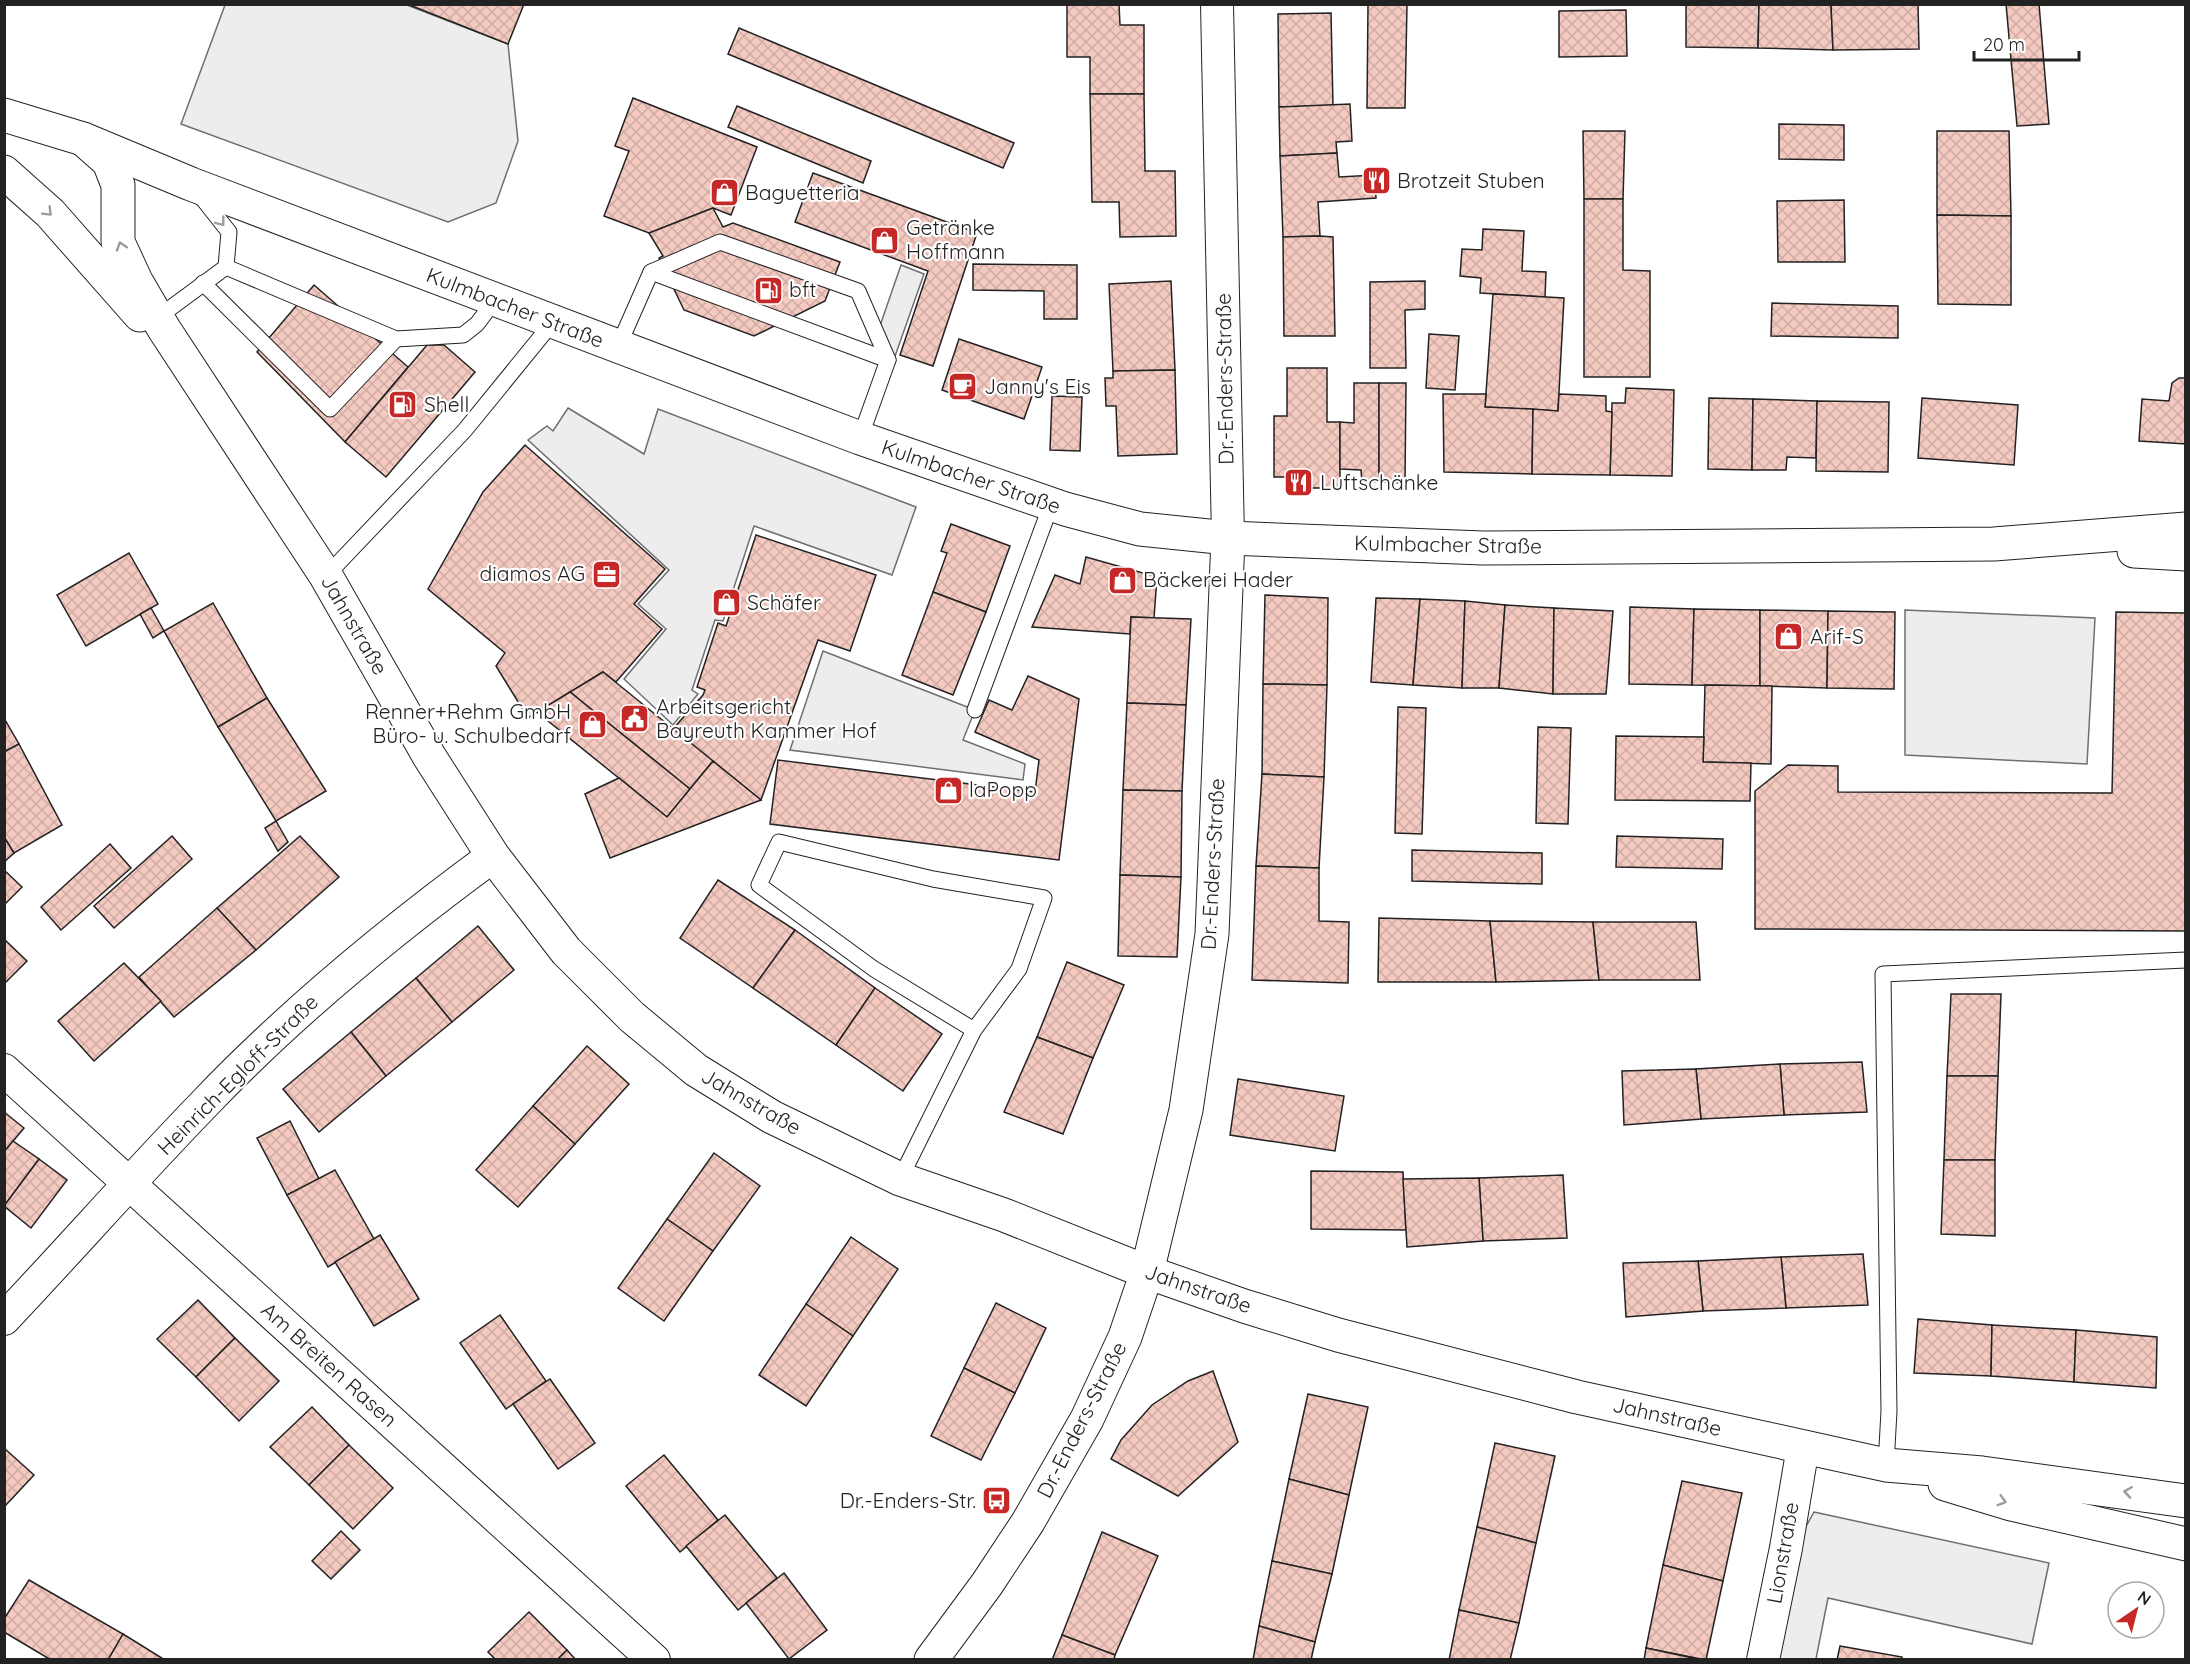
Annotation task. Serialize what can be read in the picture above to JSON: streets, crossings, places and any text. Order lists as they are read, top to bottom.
{
  "streets": {
    "main road": ["Kulmbacher Straße", "Dr.-Enders-Straße", "Jahnstraße"],
    "street": ["Heinrich-Egloff-Straße", "Am Breiten Rasen", "Lionstraße"]
  },
  "crossings": [
    ["Kulmbacher Straße", "Dr.-Enders-Straße"],
    ["Kulmbacher Straße", "Jahnstraße"],
    ["Dr.-Enders-Straße", "Jahnstraße"],
    ["Jahnstraße", "Heinrich-Egloff-Straße"],
    ["Jahnstraße", "Lionstraße"],
    ["Heinrich-Egloff-Straße", "Am Breiten Rasen"]
  ],
  "places": {
    "restaurant": ["Brotzeit Stuben", "Luftschänke"],
    "shop": [
      "Baguetteria",
      "Getränke Hoffmann",
      "Bäckerei Hader",
      "Schäfer",
      "Arif-S",
      "Renner+Rehm GmbH Büro- u. Schulbedarf",
      "laPopp"
    ],
    "fuel station": ["bft", "Shell"],
    "cafe": ["Janny's Eis"],
    "office": ["diamos AG"],
    "public building": ["Arbeitsgericht Bayreuth Kammer Hof"],
    "bus stop": ["Dr.-Enders-Str."]
  },
  "scale_bar": "20 m",
  "north": "top right"
}
